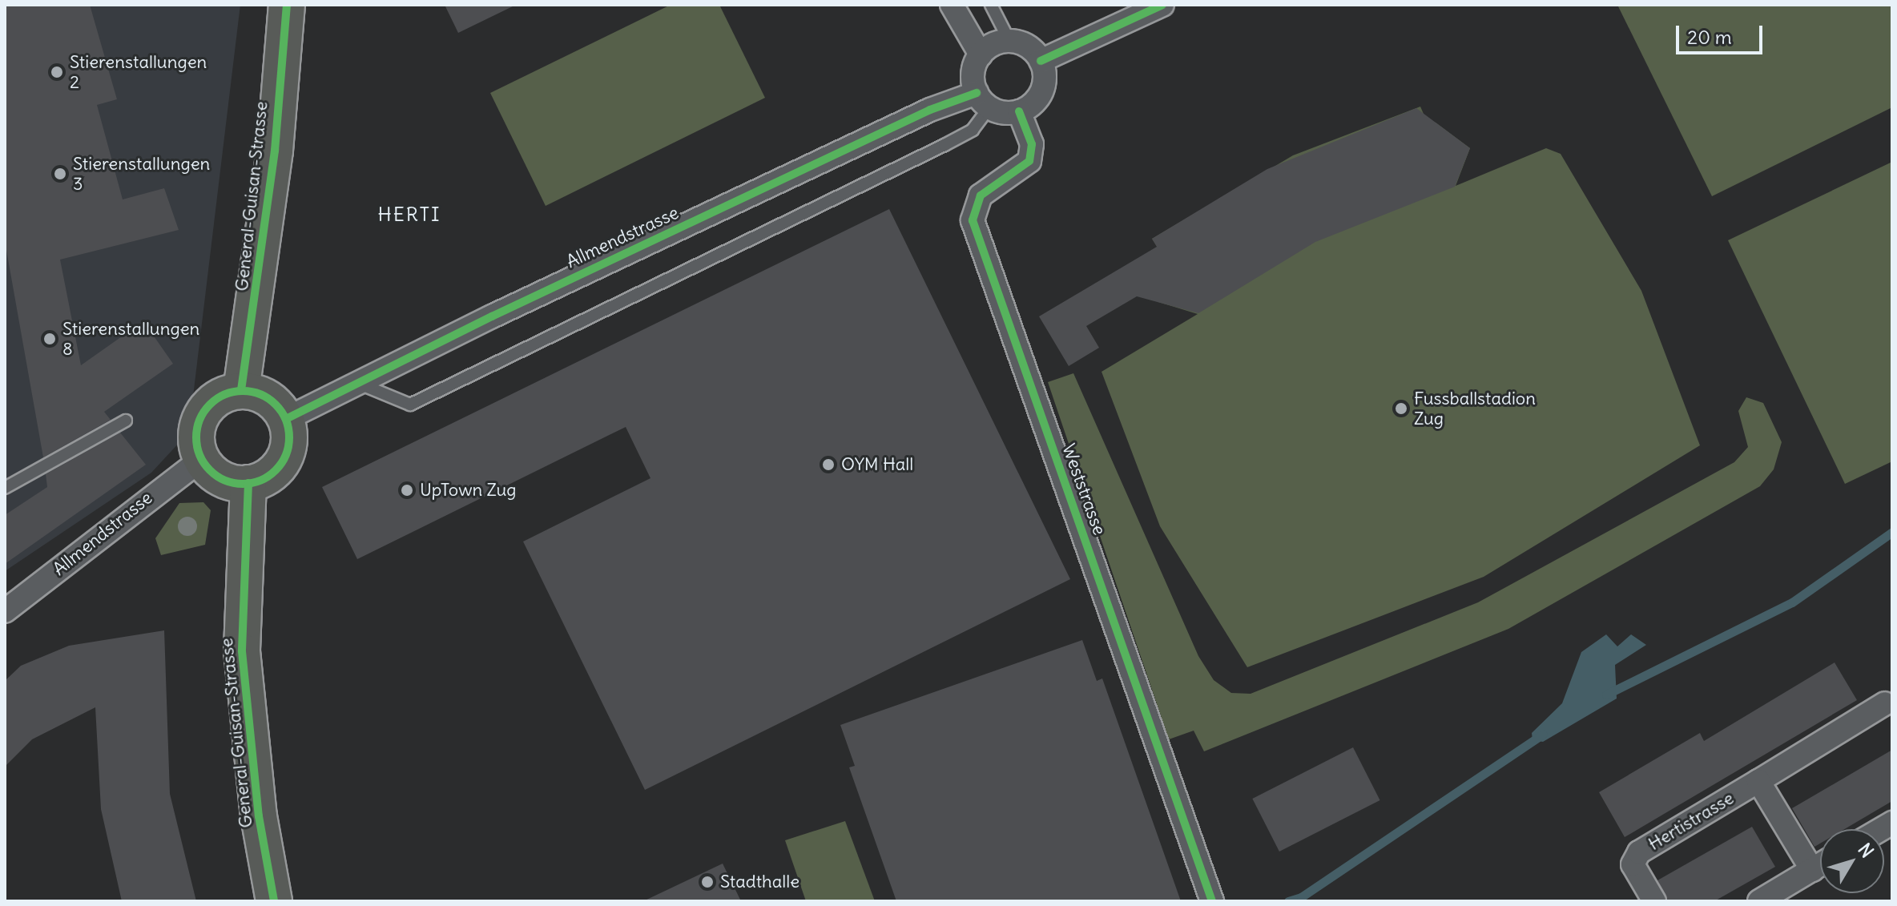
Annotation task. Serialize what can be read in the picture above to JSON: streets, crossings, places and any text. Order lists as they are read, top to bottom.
{
  "streets": {
    "main road": ["General-Guisan-Strasse"],
    "street": ["Allmendstrasse", "Weststrasse", "Hertistrasse"]
  },
  "crossings": [
    ["General-Guisan-Strasse", "Allmendstrasse"],
    ["Allmendstrasse", "Weststrasse"]
  ],
  "districts": ["HERTI"],
  "places": [
    "Stierenstallungen 2",
    "Stierenstallungen 3",
    "Stierenstallungen 8",
    "Fussballstadion Zug",
    "OYM Hall",
    "UpTown Zug",
    "Stadthalle"
  ],
  "scale_bar": "20 m",
  "north": "top right"
}
